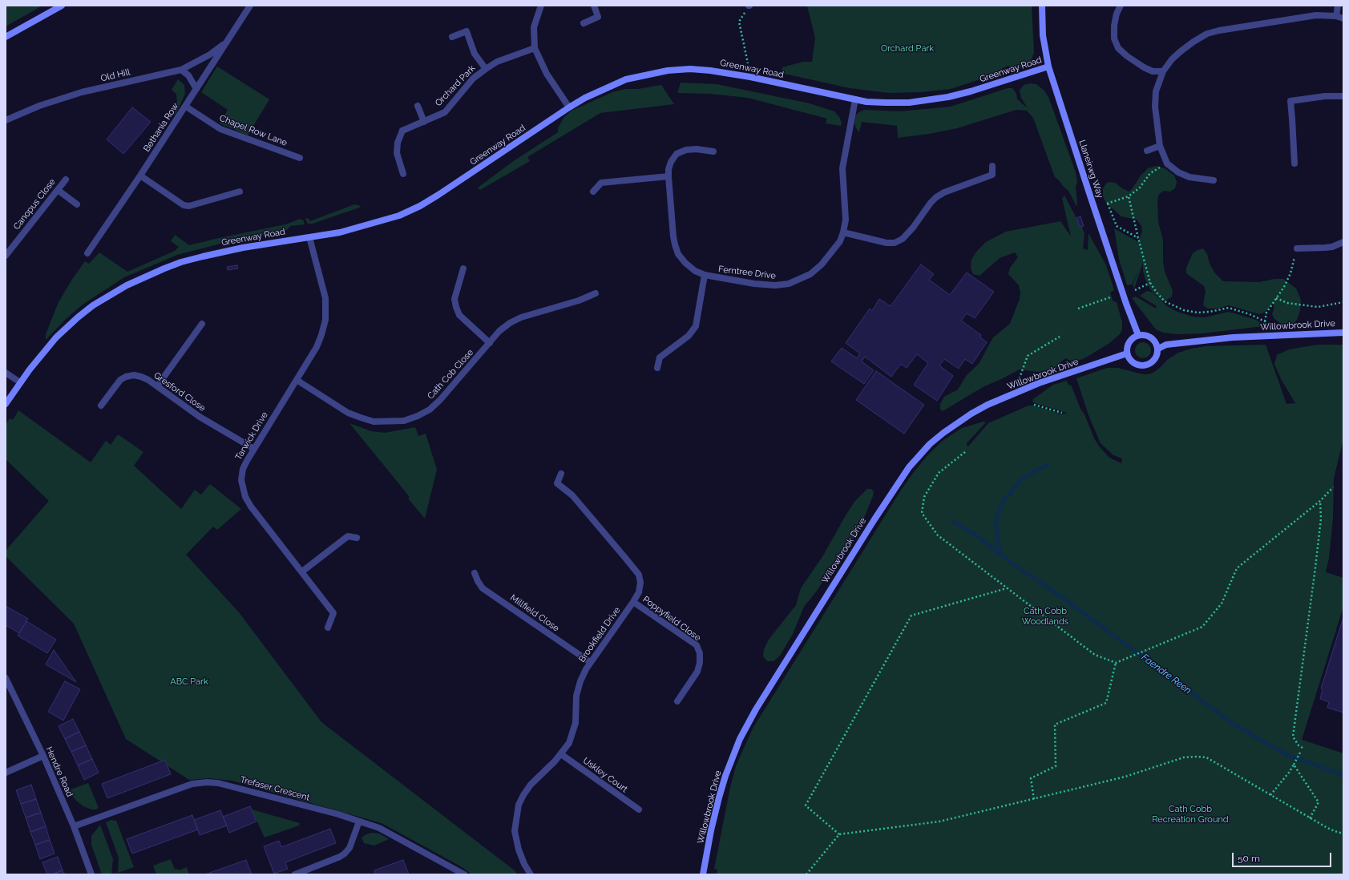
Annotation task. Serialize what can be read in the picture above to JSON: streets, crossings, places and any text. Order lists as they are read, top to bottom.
{
  "streets": {
    "street": [
      "Greenway Road",
      "Old Hill",
      "Orchard Park",
      "Bethania Row",
      "Chapel Row Lane",
      "Llaneirwg Way",
      "Canopus Close",
      "Ferntree Drive",
      "Willowbrook Drive",
      "Cath Cob Close",
      "Gresford Close",
      "Tarwick Drive",
      "Millfield Close",
      "Poppyfield Close",
      "Brookfield Drive",
      "Hendre Road",
      "Uskley Court",
      "Trefaser Crescent"
    ]
  },
  "crossings": [
    ["Greenway Road", "Llaneirwg Way"],
    ["Greenway Road", "Ferntree Drive"],
    ["Greenway Road", "Tarwick Drive"],
    ["Old Hill", "Bethania Row"],
    ["Bethania Row", "Chapel Row Lane"],
    ["Llaneirwg Way", "Willowbrook Drive"],
    ["Cath Cob Close", "Tarwick Drive"],
    ["Gresford Close", "Tarwick Drive"],
    ["Millfield Close", "Brookfield Drive"],
    ["Poppyfield Close", "Brookfield Drive"],
    ["Brookfield Drive", "Uskley Court"],
    ["Hendre Road", "Trefaser Crescent"]
  ],
  "water": ["Faendre Reen"],
  "parks": [
    "Orchard Park",
    "Cath Cobb Woodlands",
    "ABC Park",
    "Cath Cobb Recreation Ground"
  ],
  "scale_bar": "50 m"
}
